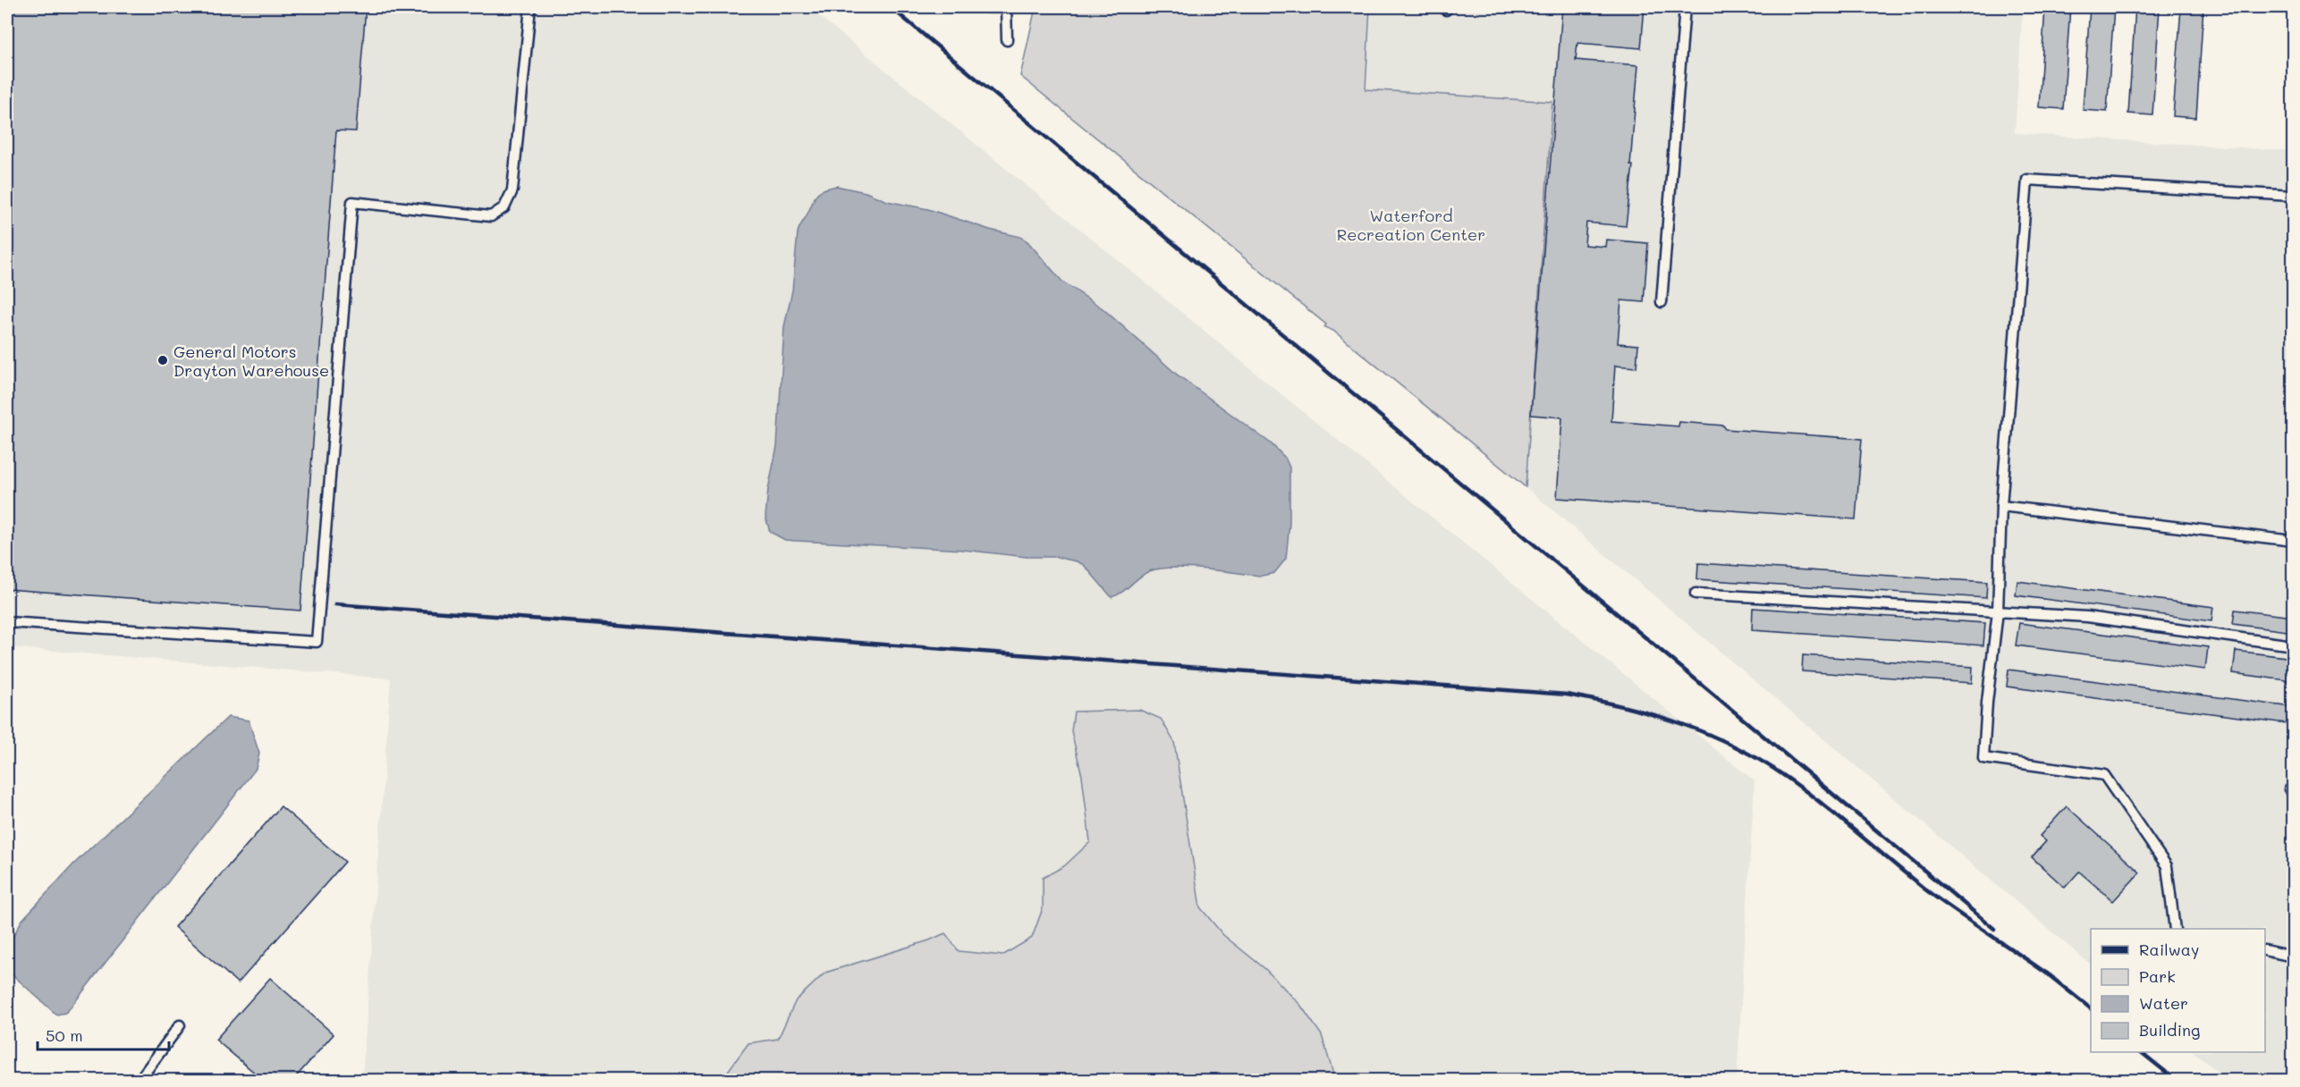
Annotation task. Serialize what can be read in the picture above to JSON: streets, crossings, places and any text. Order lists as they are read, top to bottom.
{
  "parks": ["Waterford Recreation Center"],
  "places": ["General Motors Drayton Warehouse"],
  "legend": [
    "Railway",
    "Park",
    "Water",
    "Building"
  ],
  "scale_bar": "50 m"
}
